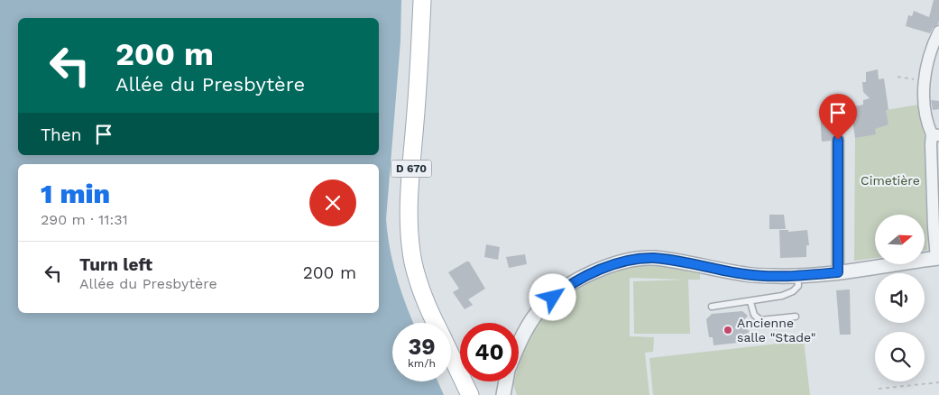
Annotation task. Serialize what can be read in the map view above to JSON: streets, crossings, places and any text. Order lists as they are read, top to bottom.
{
  "streets": {
    "main road": ["D 670"]
  },
  "parks": ["Cimetière"],
  "places": ["Ancienne salle \"Stade\""],
  "north": "right",
  "page": {
    "turn": ["200 m", "Allée du Presbytère"],
    "then": "Then",
    "heading": ["1 min", "290 m · 11:31"],
    "list": [
      {
        "name": "Turn left",
        "note": "Allée du Presbytère",
        "value": "200 m"
      }
    ],
    "speed": "39 km/h",
    "limit": "40"
  }
}
